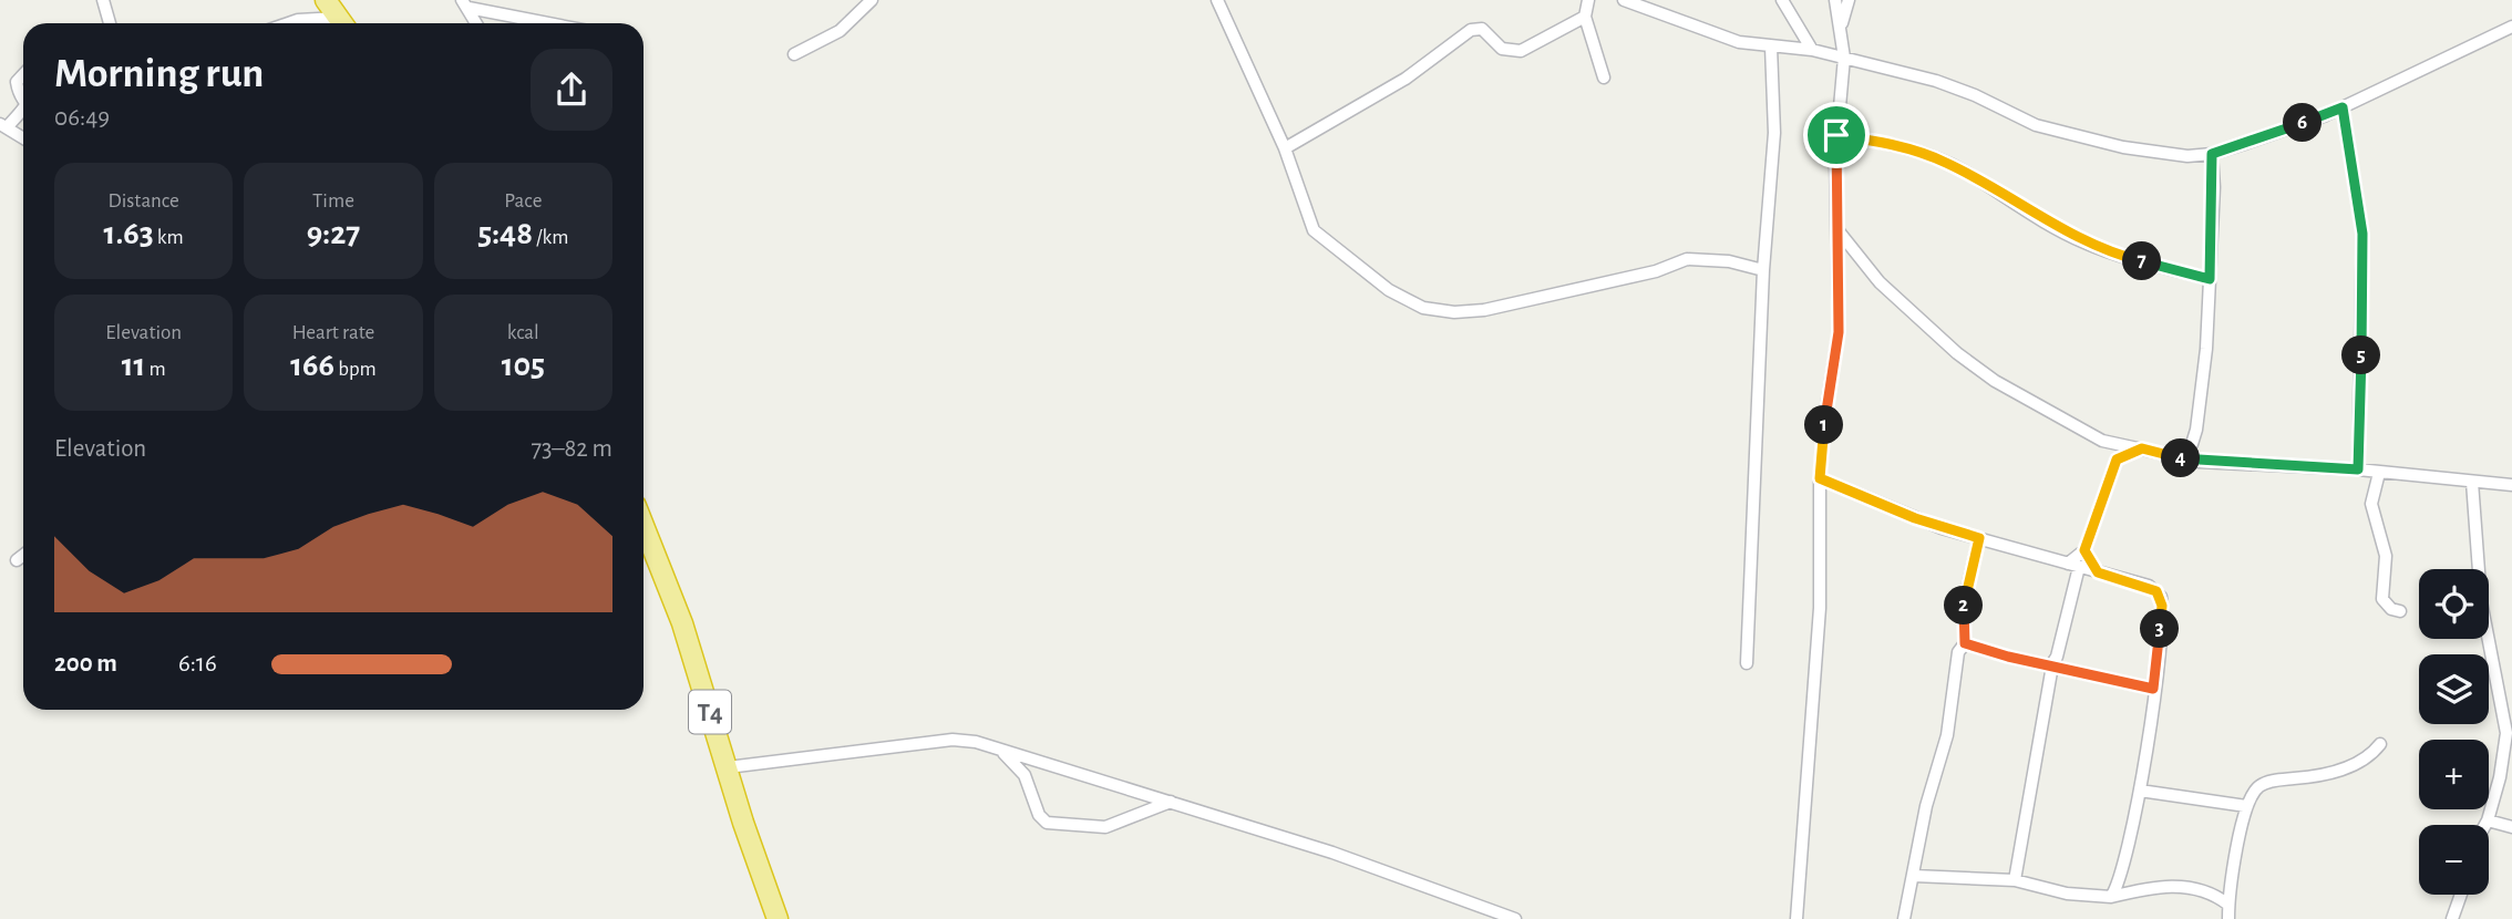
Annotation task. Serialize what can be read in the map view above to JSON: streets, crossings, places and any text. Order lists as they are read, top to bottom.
{
  "streets": {
    "highway": ["T4"]
  },
  "page": {
    "heading": ["Morning run", "06:49"],
    "pins": [
      "6",
      "7",
      "5",
      "1",
      "4",
      "2",
      "3"
    ],
    "stats": [
      ["Distance", "1.63 km"],
      ["Time", "9:27"],
      ["Pace", "5:48 /km"],
      ["Elevation", "11 m"],
      ["Heart rate", "166 bpm"],
      ["kcal", "105"]
    ],
    "chart": ["Elevation", "73–82 m"],
    "map_buttons": ["+", "−"],
    "list": [
      {
        "name": "200 m",
        "note": "6:16"
      }
    ]
  }
}
